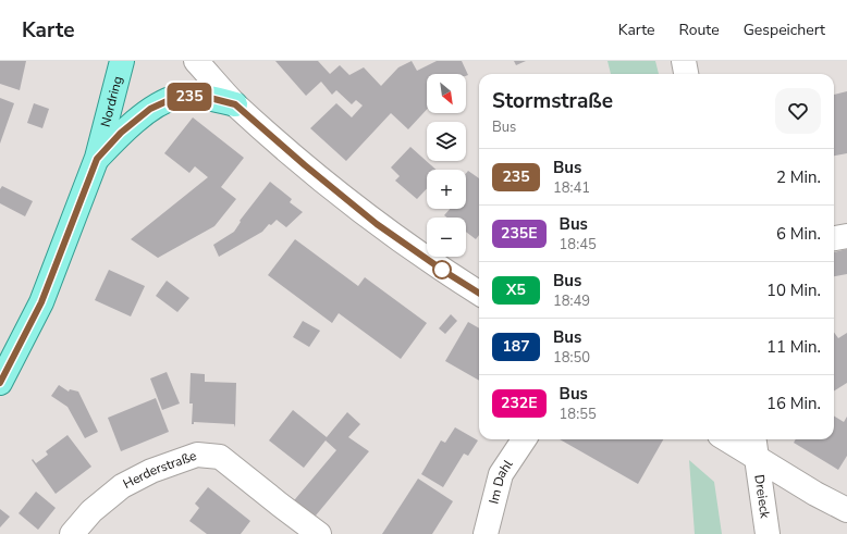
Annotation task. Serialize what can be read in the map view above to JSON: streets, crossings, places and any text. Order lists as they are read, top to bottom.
{
  "streets": {
    "main road": ["Nordring"],
    "street": ["Herderstraße", "Im Dahl", "Dreieck"]
  },
  "lines": ["bus line 235"],
  "north": "bottom right",
  "page": {
    "header": "Karte",
    "nav": ["Karte", "Route", "Gespeichert"],
    "on_map": "235",
    "map_buttons": ["+", "−"],
    "heading": ["Stormstraße", "Bus"],
    "list": [
      {
        "mark": "235",
        "name": "Bus",
        "note": "18:41",
        "value": "2 Min."
      },
      {
        "mark": "235E",
        "name": "Bus",
        "note": "18:45",
        "value": "6 Min."
      },
      {
        "mark": "X5",
        "name": "Bus",
        "note": "18:49",
        "value": "10 Min."
      },
      {
        "mark": "187",
        "name": "Bus",
        "note": "18:50",
        "value": "11 Min."
      },
      {
        "mark": "232E",
        "name": "Bus",
        "note": "18:55",
        "value": "16 Min."
      }
    ]
  }
}
